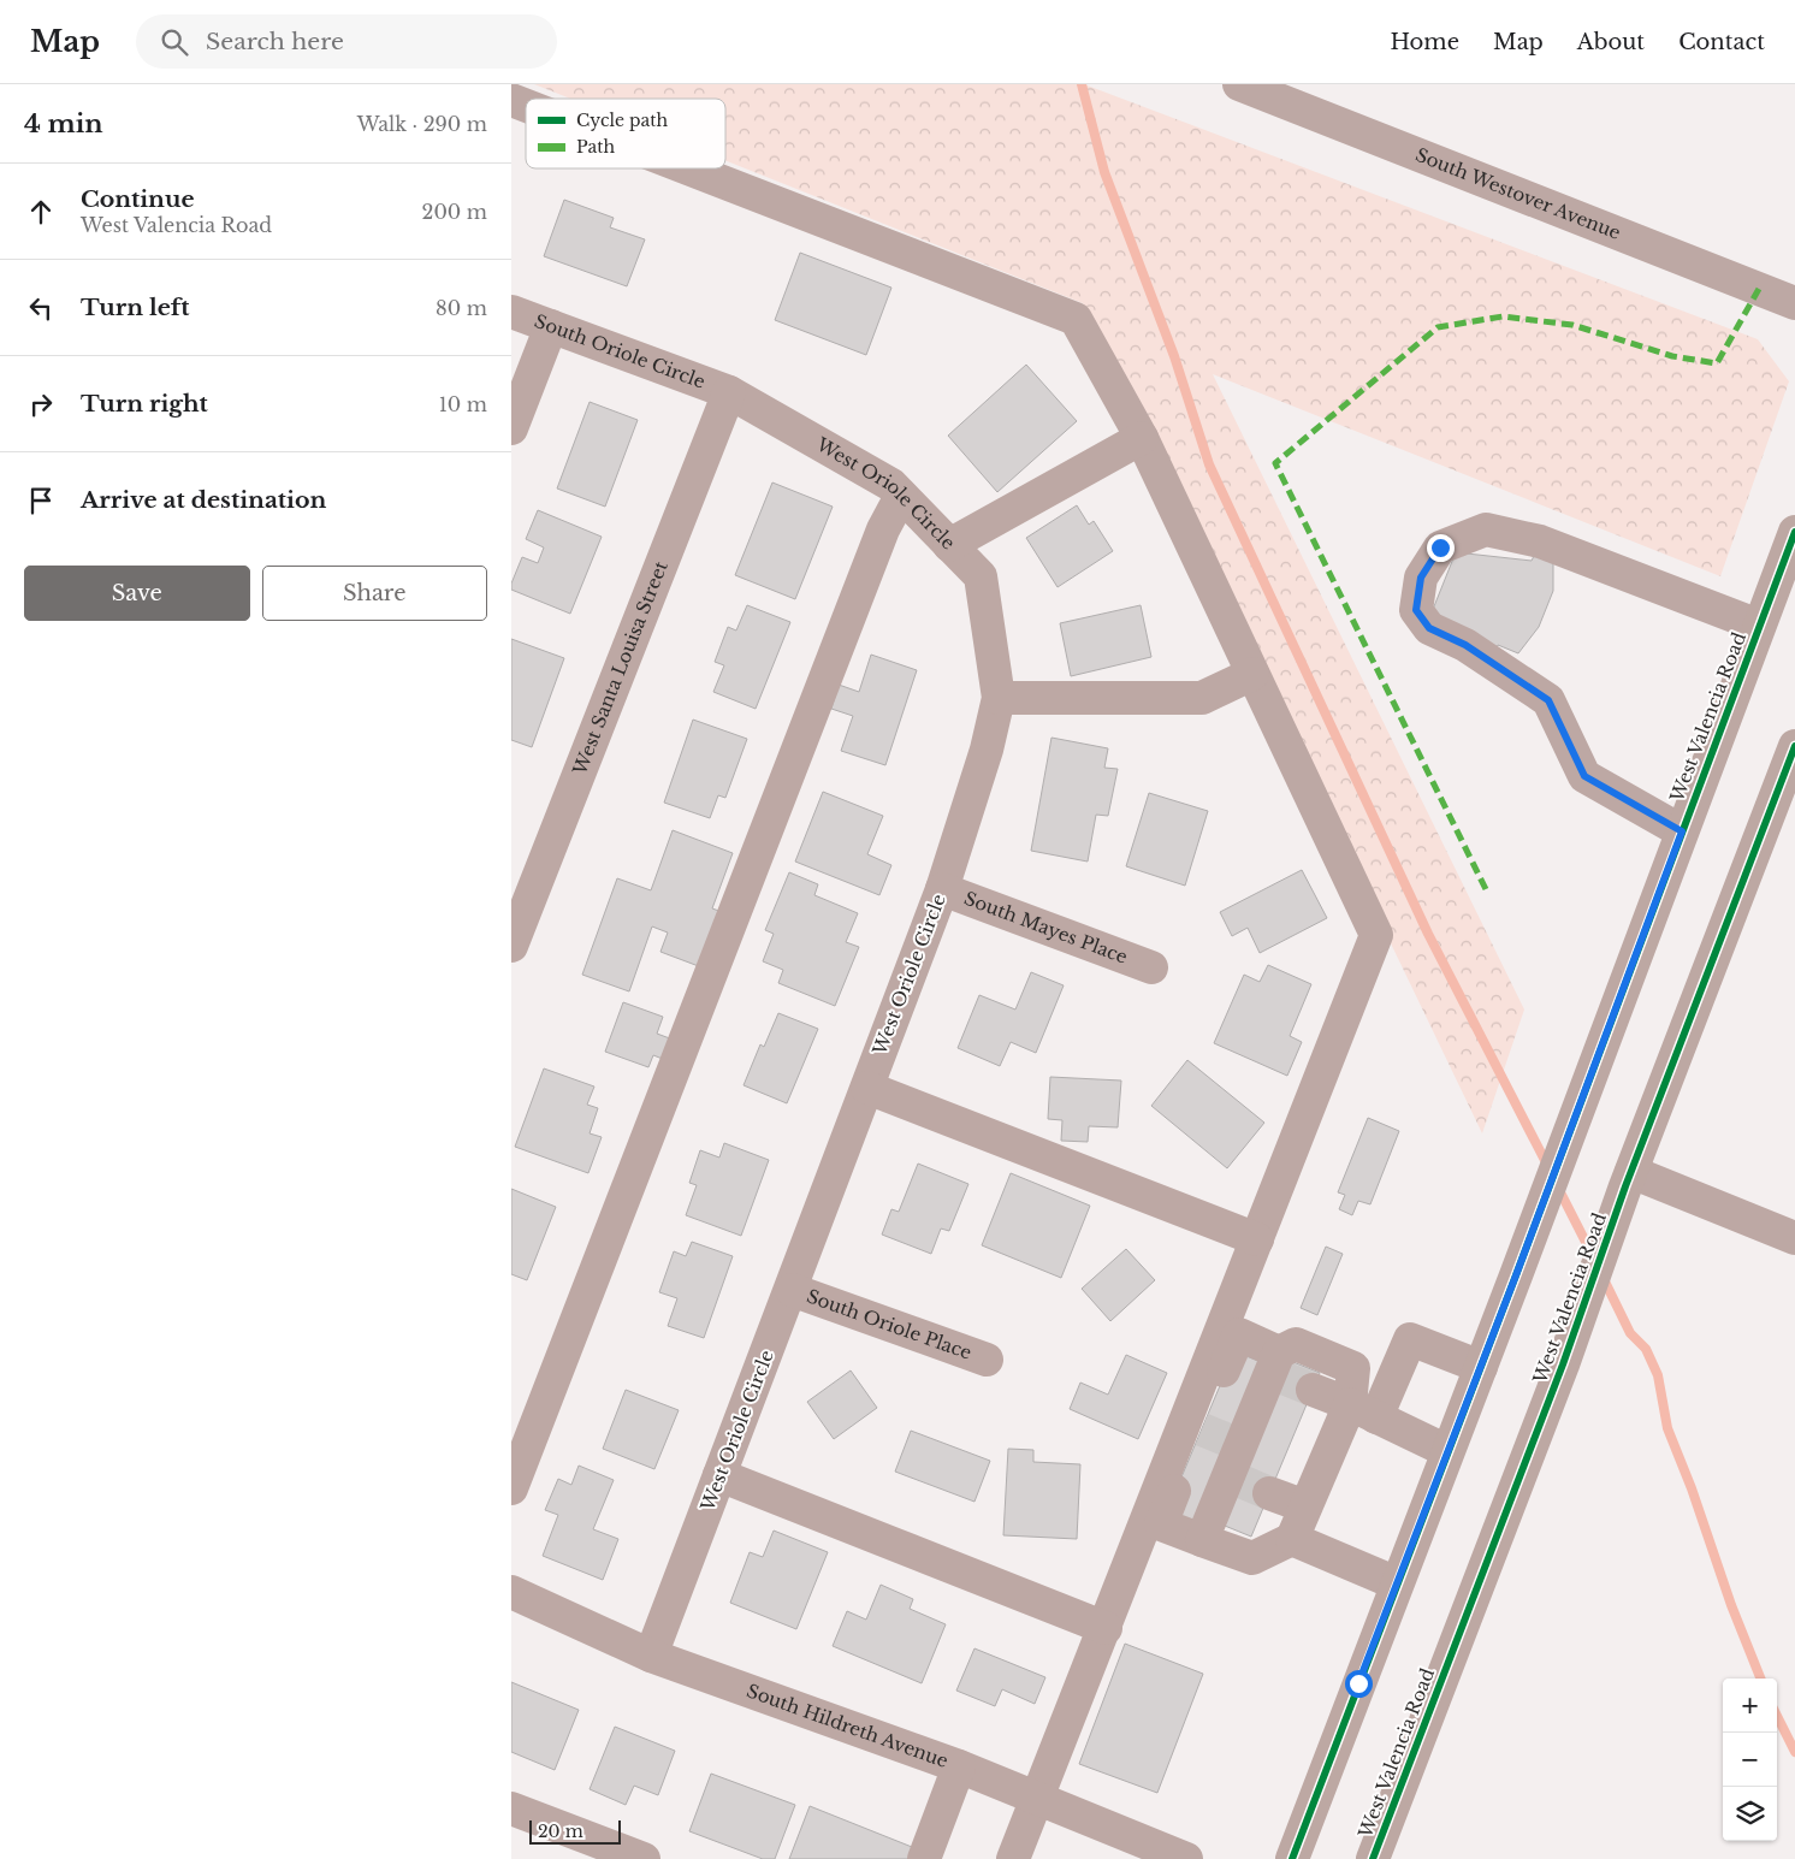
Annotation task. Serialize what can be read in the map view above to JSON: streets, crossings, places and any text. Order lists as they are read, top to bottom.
{
  "streets": {
    "main road": ["West Valencia Road"],
    "street": [
      "South Westover Avenue",
      "South Oriole Circle",
      "West Oriole Circle",
      "West Santa Louisa Street",
      "South Mayes Place",
      "South Oriole Place",
      "South Hildreth Avenue"
    ]
  },
  "crossings": [
    ["South Oriole Circle", "West Oriole Circle"],
    ["South Oriole Circle", "West Santa Louisa Street"],
    ["West Oriole Circle", "West Santa Louisa Street"],
    ["West Oriole Circle", "South Mayes Place"],
    ["West Oriole Circle", "South Oriole Place"],
    ["West Oriole Circle", "South Hildreth Avenue"]
  ],
  "legend": ["Cycle path", "Path"],
  "scale_bar": "20 m",
  "page": {
    "header": "Map",
    "search": "Search here",
    "nav": [
      "Home",
      "Map",
      "About",
      "Contact"
    ],
    "heading": ["4 min", "Walk · 290 m"],
    "list": [
      ["Continue", "West Valencia Road", "200 m"],
      ["Turn left", "80 m"],
      ["Turn right", "10 m"],
      "Arrive at destination"
    ],
    "buttons": ["Save", "Share"],
    "map_buttons": ["+", "−"],
    "scale": "20 m"
  }
}
